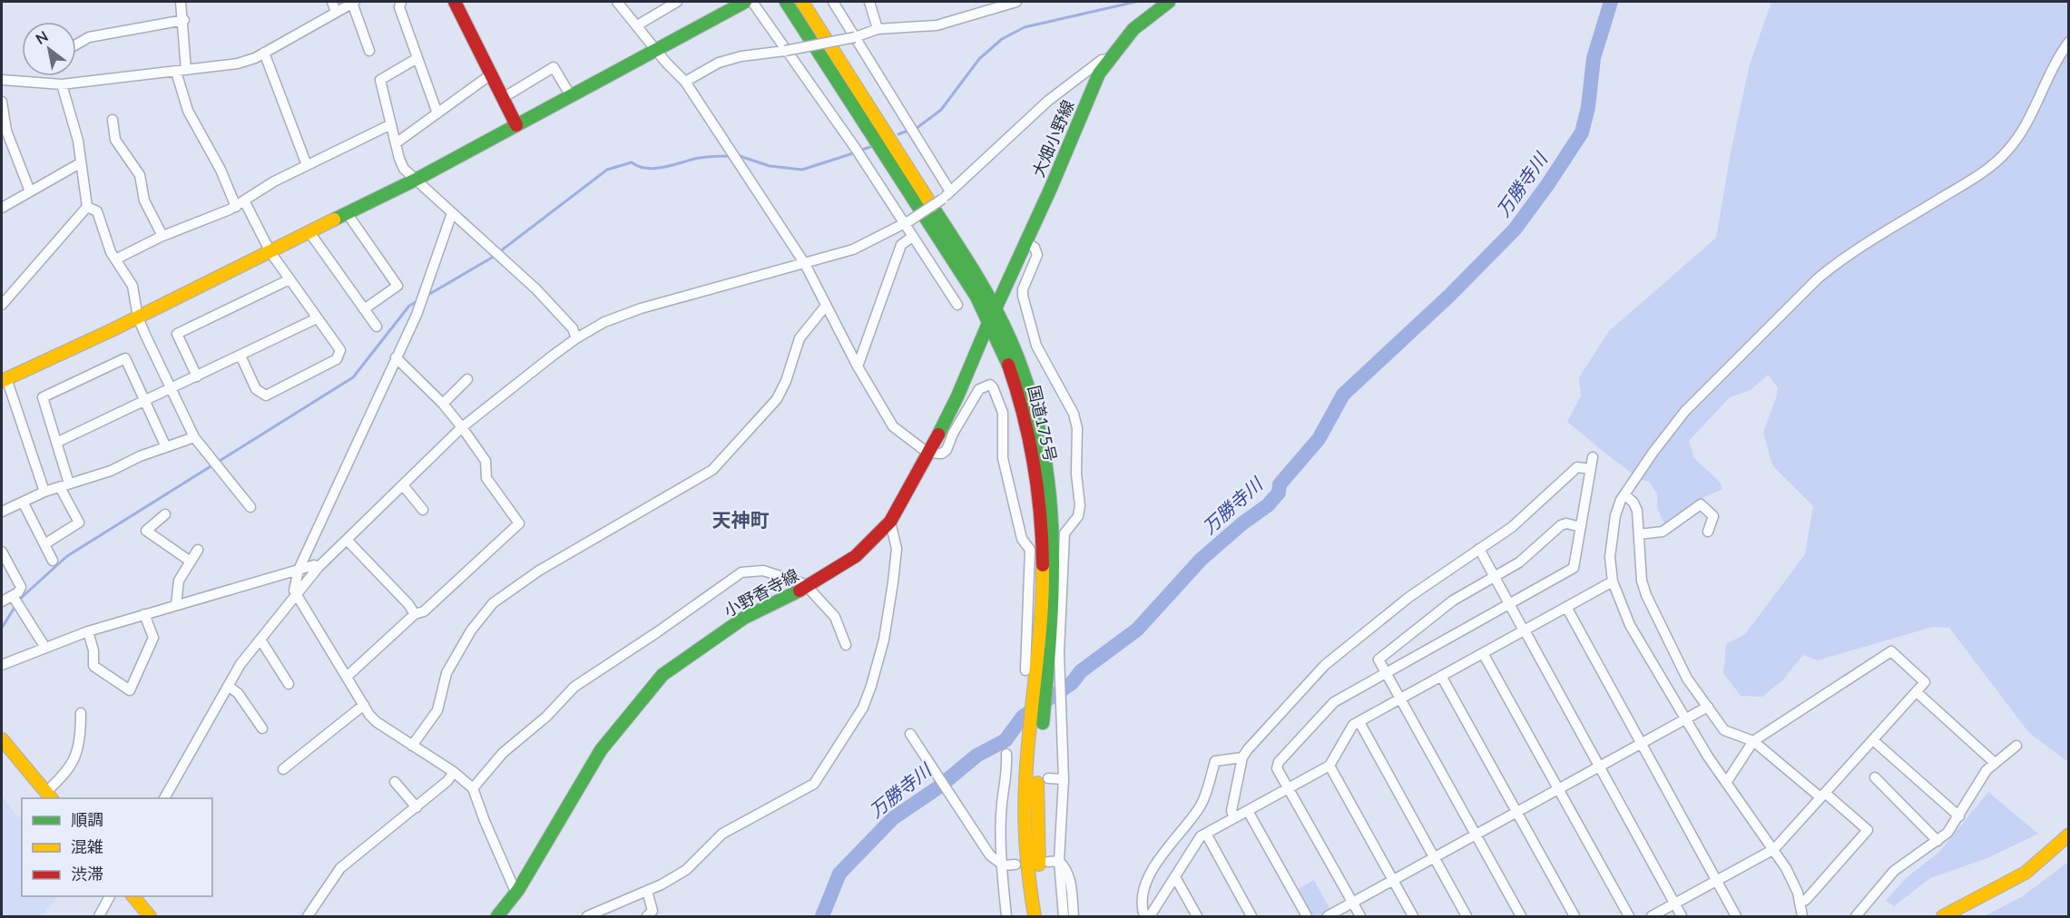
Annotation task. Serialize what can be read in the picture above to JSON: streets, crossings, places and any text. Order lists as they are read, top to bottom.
{
  "streets": {
    "main road": ["大畑小野線", "国道175号", "小野香寺線"]
  },
  "crossings": [
    ["大畑小野線", "国道175号"],
    ["大畑小野線", "小野香寺線"],
    ["国道175号", "小野香寺線"]
  ],
  "districts": ["天神町"],
  "water": ["万勝寺川"],
  "legend": ["順調", "混雑", "渋滞"],
  "north": "top left"
}
